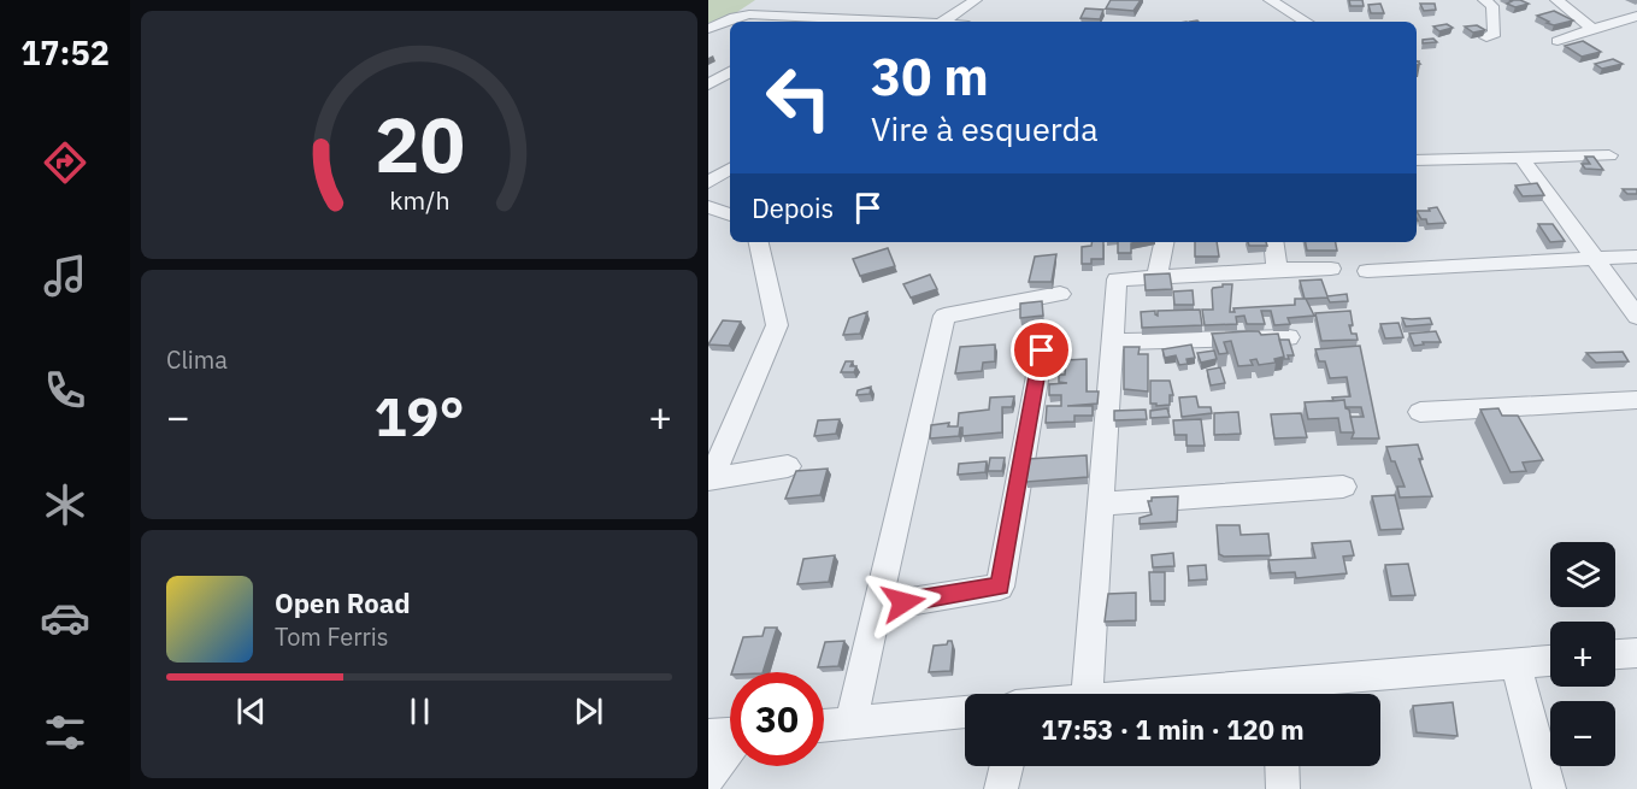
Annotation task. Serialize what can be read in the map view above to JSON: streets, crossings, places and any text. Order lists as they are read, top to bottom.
{
  "page": {
    "tabs": "17:52",
    "turn": ["30 m", "Vire à esquerda"],
    "then": "Depois",
    "tile": "Clima",
    "heat": ["−", "19°", "+"],
    "map_buttons": ["+", "−"],
    "song": ["Open Road", "Tom Ferris"],
    "limit": "30",
    "trip": "17:53 · 1 min · 120 m",
    "gauge": ["20", "km/h"]
  }
}
